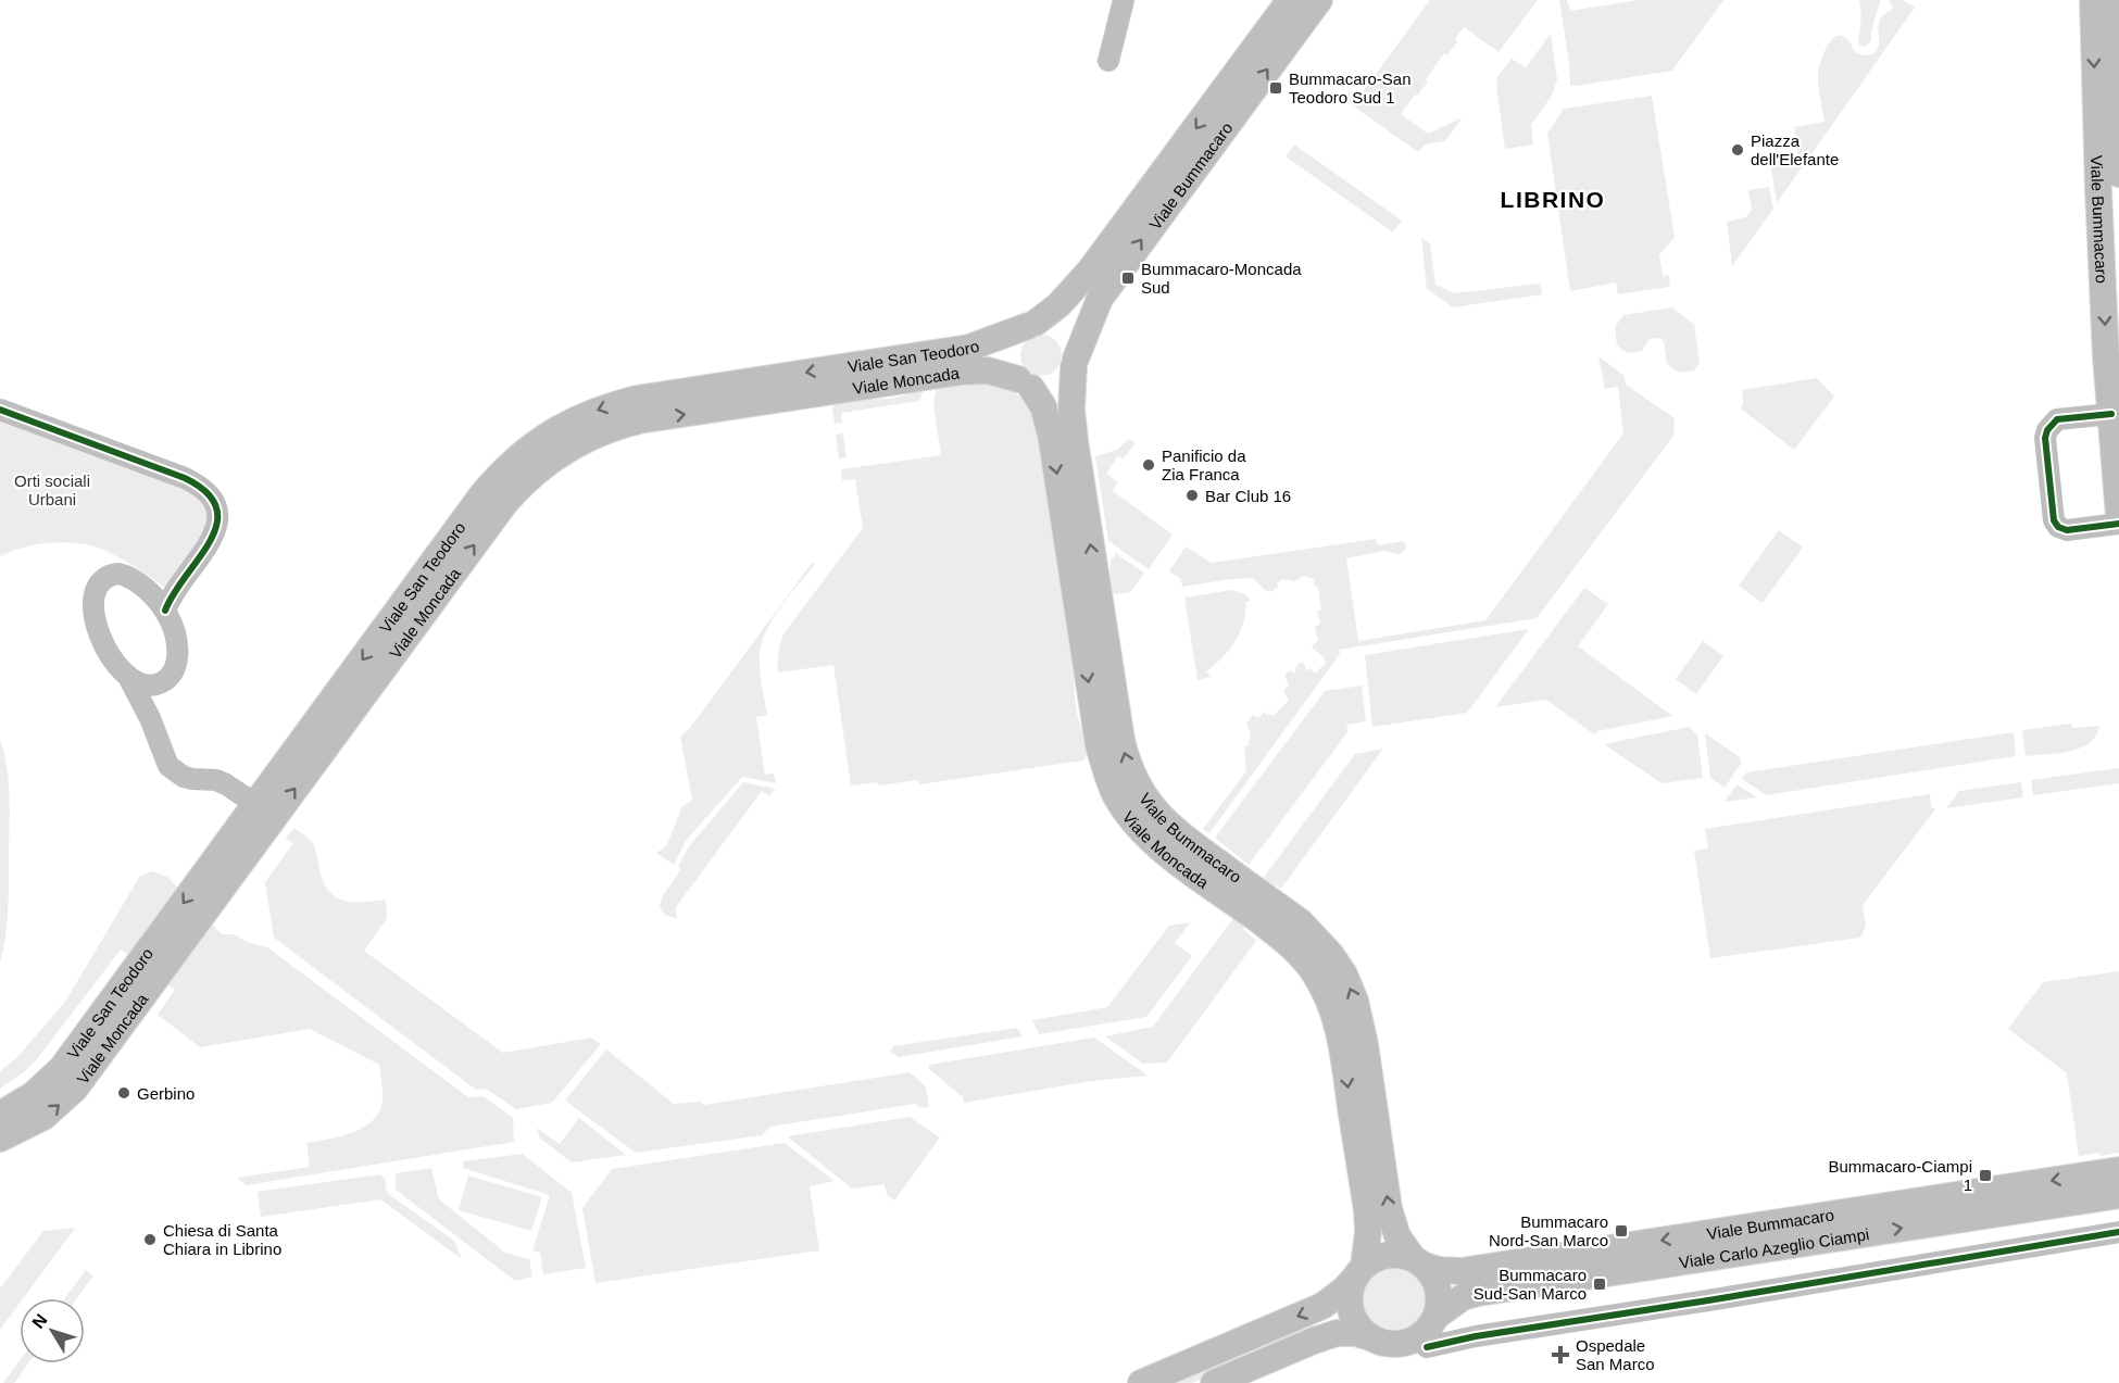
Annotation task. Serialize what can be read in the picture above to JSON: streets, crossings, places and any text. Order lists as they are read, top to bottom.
{
  "streets": {
    "main road": [
      "Viale Bummacaro",
      "Viale San Teodoro",
      "Viale Moncada",
      "Viale Carlo Azeglio Ciampi"
    ]
  },
  "crossings": [
    ["Viale Bummacaro", "Viale San Teodoro"],
    ["Viale Bummacaro", "Viale Moncada"],
    ["Viale Bummacaro", "Viale Carlo Azeglio Ciampi"],
    ["Viale San Teodoro", "Viale Moncada"]
  ],
  "one_way": ["Viale San Teodoro", "Viale Carlo Azeglio Ciampi"],
  "districts": ["LIBRINO"],
  "parks": ["Orti sociali Urbani"],
  "places": {
    "transit": [
      "Bummacaro-San Teodoro Sud 1",
      "Bummacaro-Moncada Sud",
      "Bummacaro-Ciampi 1",
      "Bummacaro Nord-San Marco",
      "Bummacaro Sud-San Marco"
    ],
    "other": [
      "Piazza dell'Elefante",
      "Panificio da Zia Franca",
      "Bar Club 16",
      "Gerbino",
      "Chiesa di Santa Chiara in Librino"
    ],
    "health": ["Ospedale San Marco"]
  },
  "north": "top left"
}
